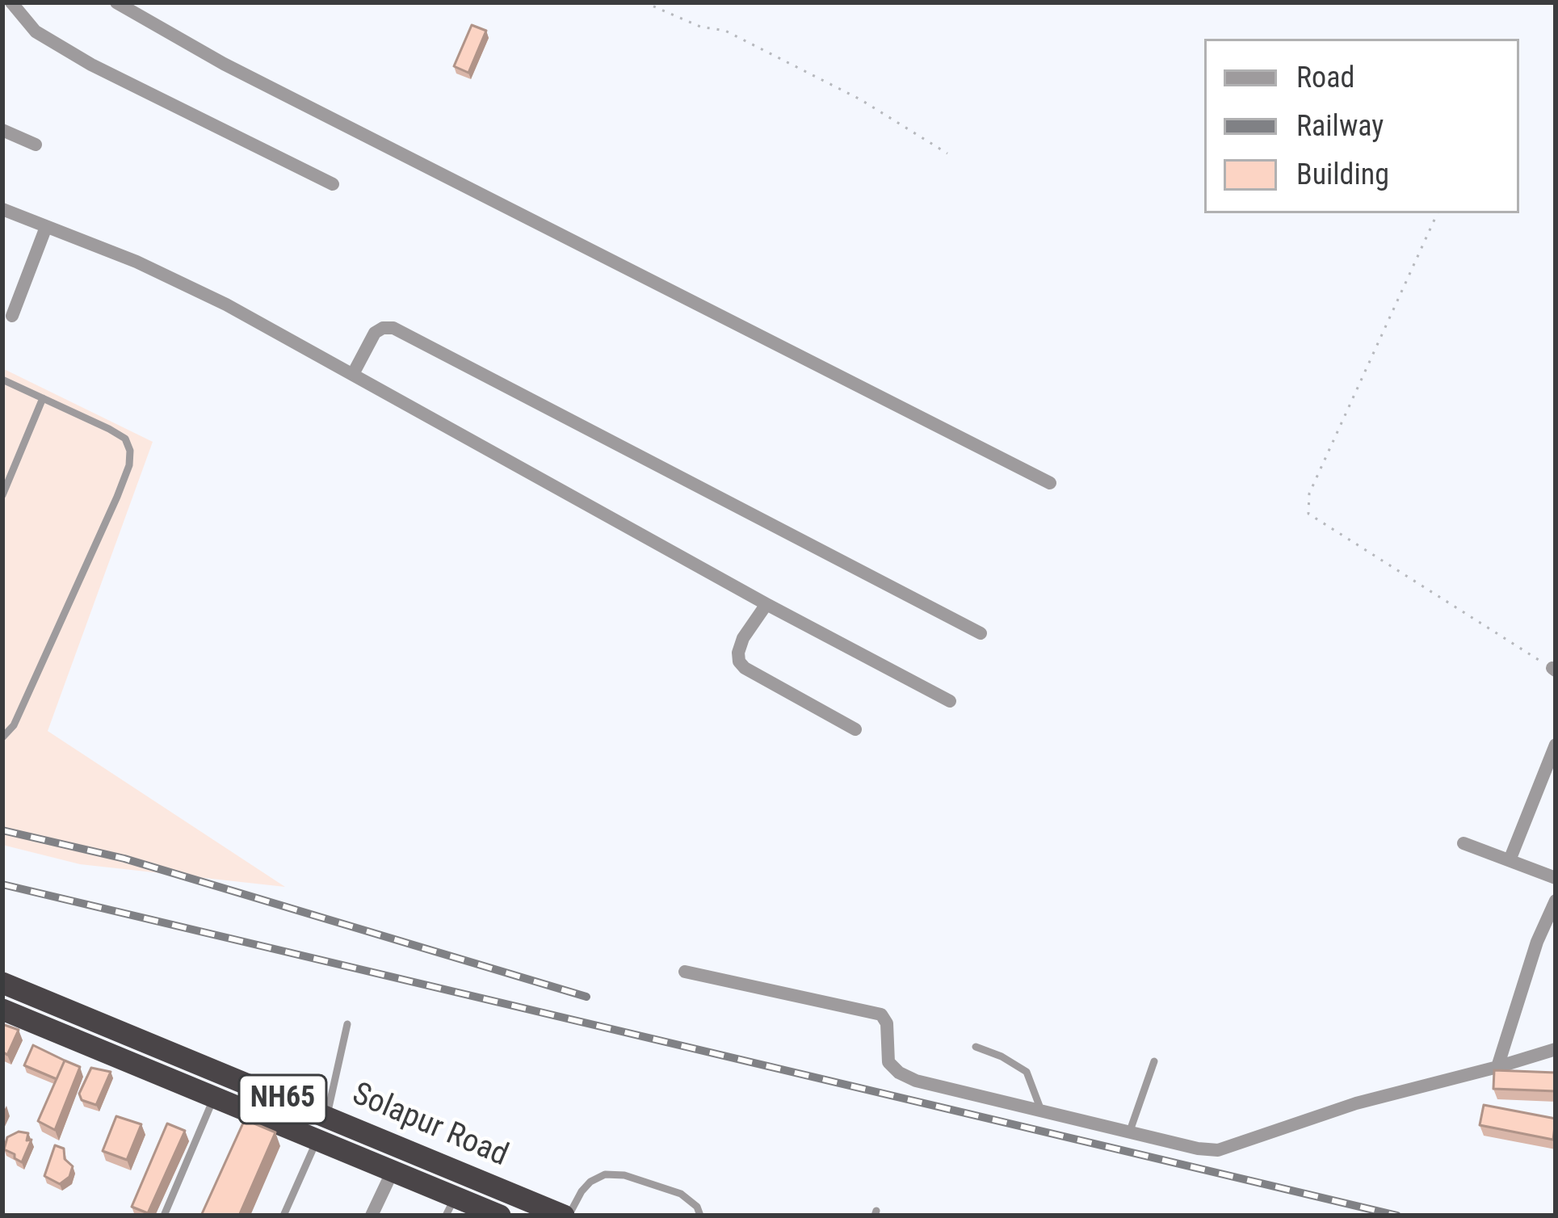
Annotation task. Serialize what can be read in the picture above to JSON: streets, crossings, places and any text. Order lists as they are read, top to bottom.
{
  "streets": {
    "highway": ["NH65", "Solapur Road"]
  },
  "legend": ["Road", "Railway", "Building"]
}
